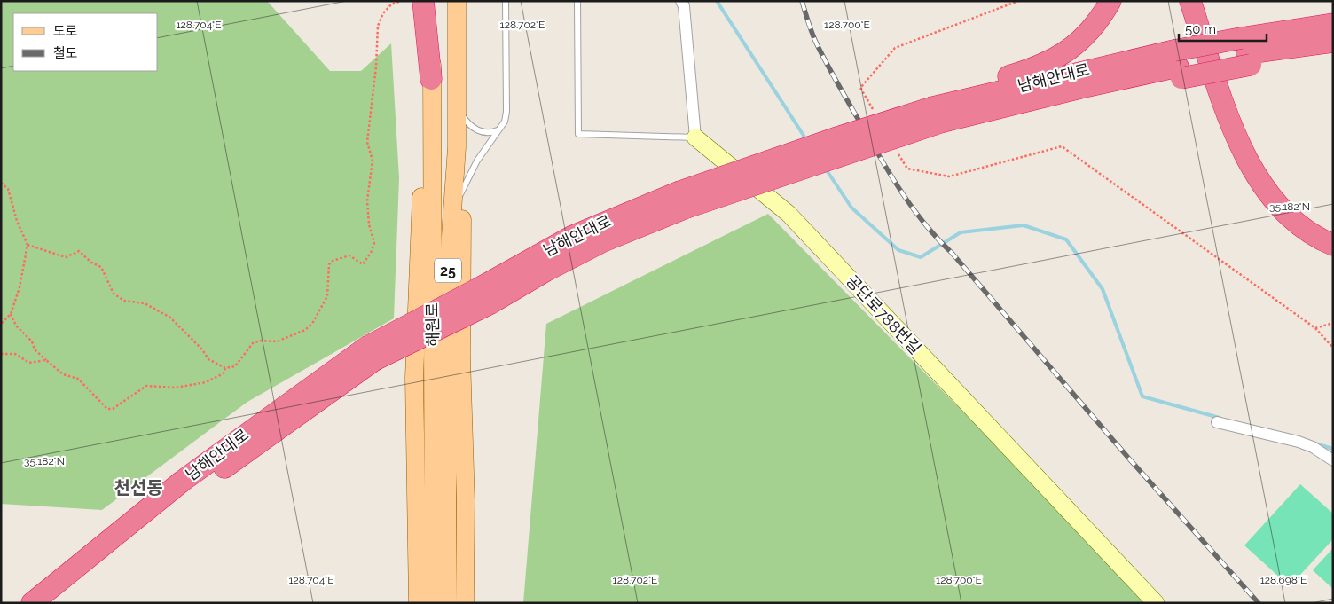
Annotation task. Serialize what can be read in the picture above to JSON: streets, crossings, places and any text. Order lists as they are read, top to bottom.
{
  "streets": {
    "highway": ["남해안대로"],
    "main road": ["25", "해원로"],
    "street": ["공단로788번길"]
  },
  "crossings": [
    ["25", "해원로"]
  ],
  "districts": ["천선동"],
  "legend": ["도로", "철도"],
  "scale_bar": "50 m",
  "coordinates": [
    "128.704°E",
    "128.702°E",
    "128.700°E",
    "35.182°N",
    "128.698°E"
  ]
}
